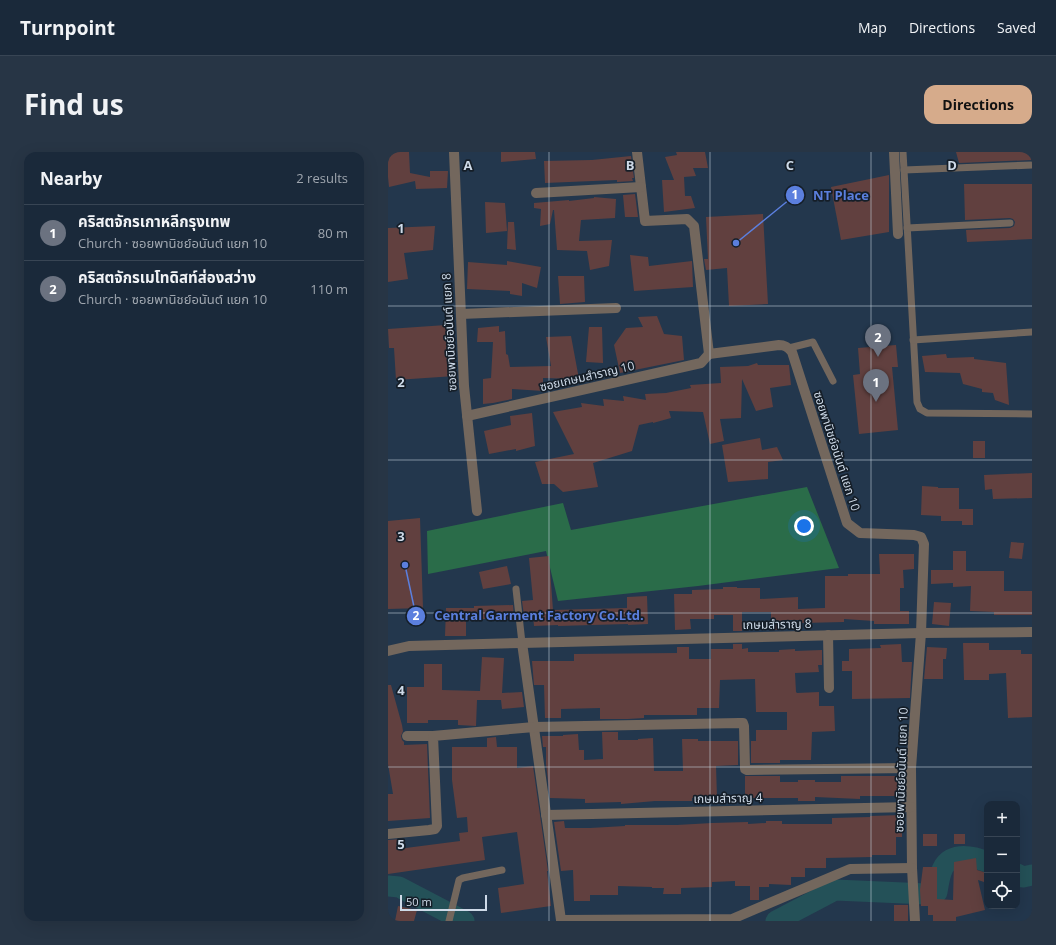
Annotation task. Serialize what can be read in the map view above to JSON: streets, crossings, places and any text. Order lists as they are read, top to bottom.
{
  "streets": {
    "street": [
      "ซอยพานิชย์อนันต์ แยก 8",
      "ซอยเกษมสำราญ 10",
      "ซอยพานิชย์อนันต์ แยก 10",
      "เกษมสำราญ 8",
      "เกษมสำราญ 4"
    ]
  },
  "crossings": [
    ["ซอยพานิชย์อนันต์ แยก 8", "ซอยเกษมสำราญ 10"],
    ["ซอยพานิชย์อนันต์ แยก 10", "เกษมสำราญ 8"],
    ["ซอยพานิชย์อนันต์ แยก 10", "เกษมสำราญ 4"]
  ],
  "places": ["NT Place", "Central Garment Factory Co.Ltd."],
  "scale_bar": "50 m",
  "page": {
    "header": "Turnpoint",
    "nav": ["Map", "Directions", "Saved"],
    "title": "Find us",
    "buttons": "Directions",
    "heading": ["Nearby", "2 results"],
    "list": [
      {
        "mark": "1",
        "name": "คริสตจักรเกาหลีกรุงเทพ",
        "note": "Church · ซอยพานิชย์อนันต์ แยก 10",
        "value": "80 m"
      },
      {
        "mark": "2",
        "name": "คริสตจักรเมโทดิสท์ส่องสว่าง",
        "note": "Church · ซอยพานิชย์อนันต์ แยก 10",
        "value": "110 m"
      }
    ],
    "pins": ["2", "1"],
    "map_buttons": ["+", "−"],
    "scale": "50 m"
  },
  "grid": {
    "columns": [
      "A",
      "B",
      "C",
      "D"
    ],
    "rows": [
      "1",
      "2",
      "3",
      "4",
      "5"
    ]
  }
}
